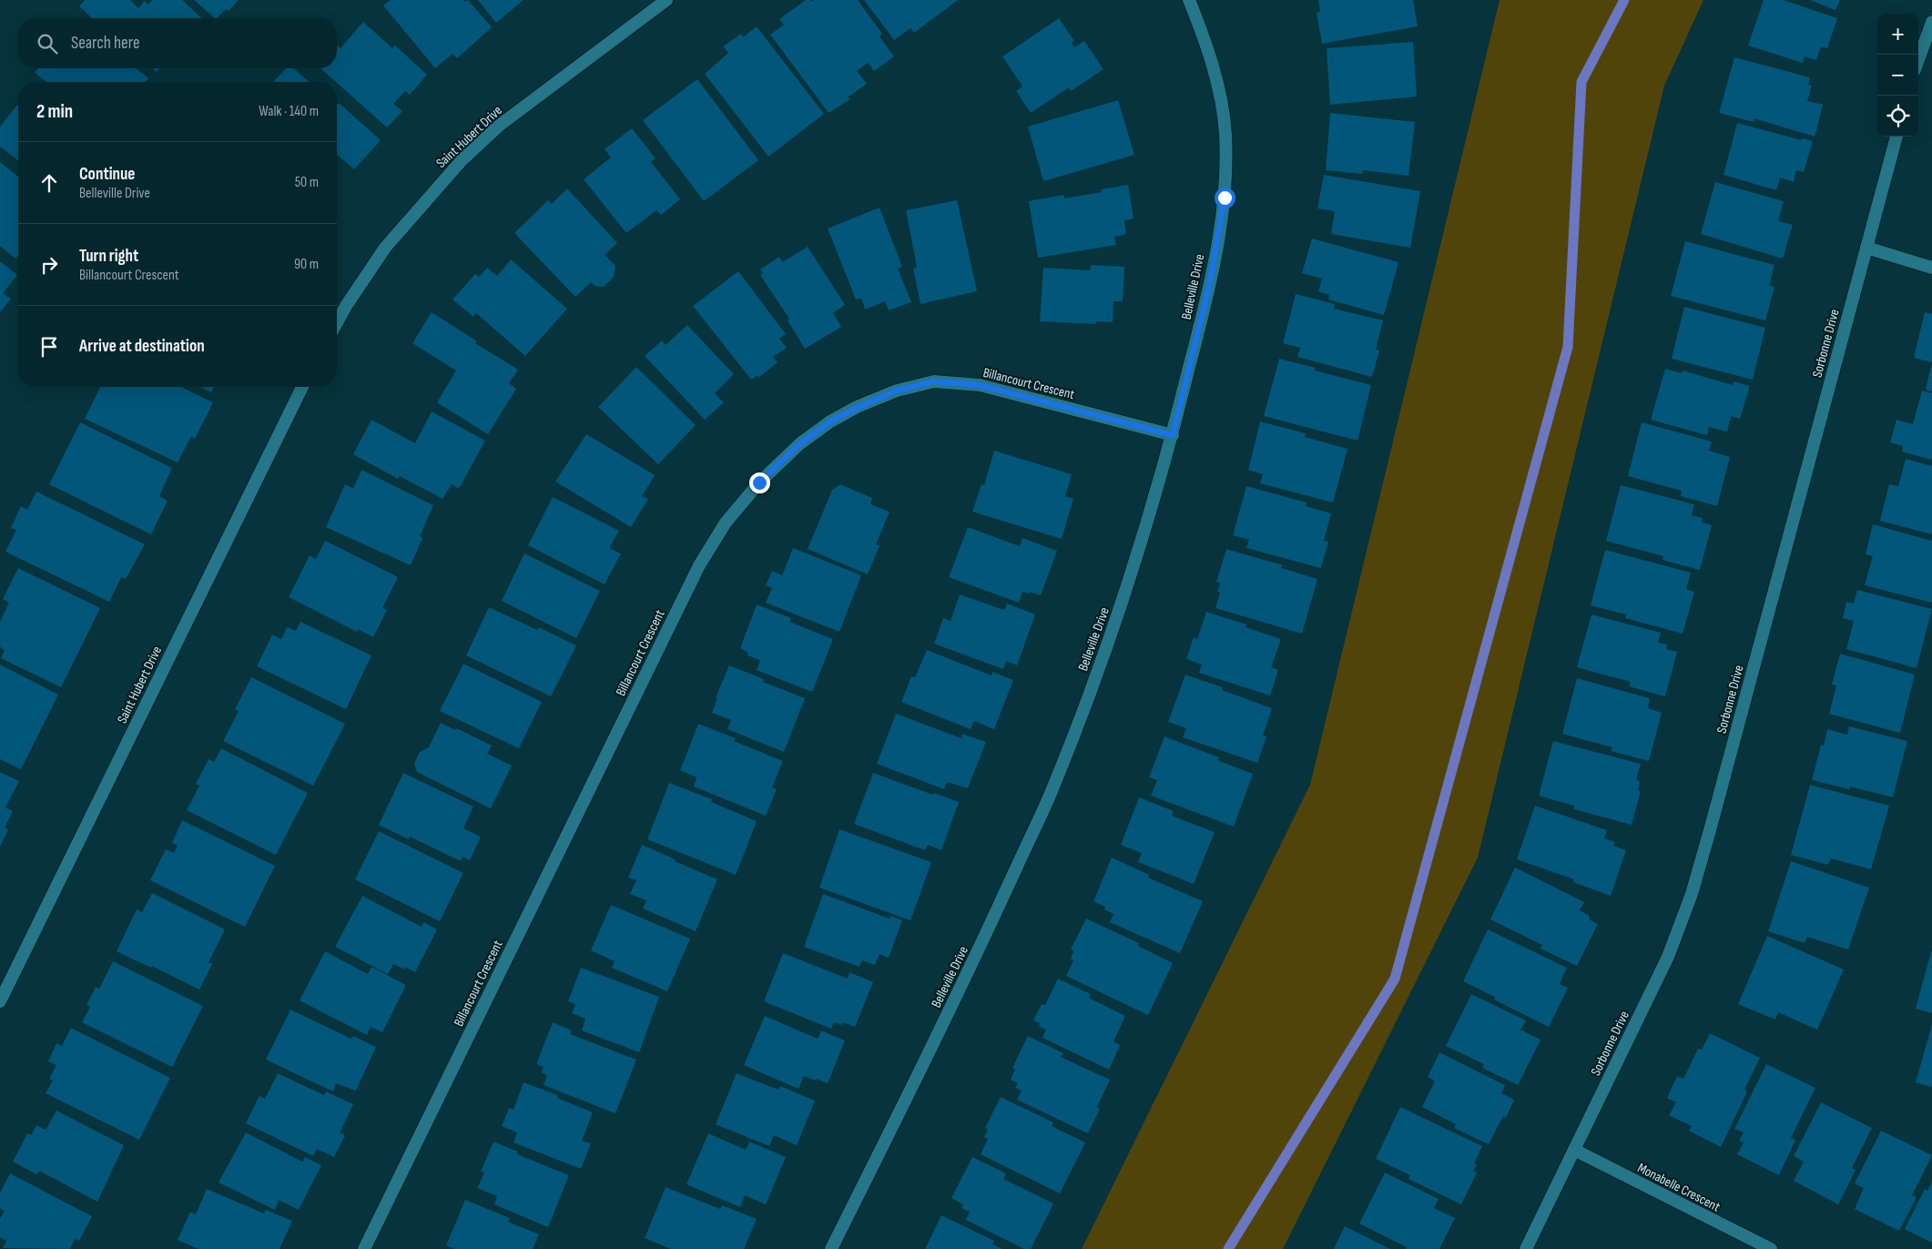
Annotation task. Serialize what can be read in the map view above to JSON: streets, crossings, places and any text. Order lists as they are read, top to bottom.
{
  "streets": {
    "street": [
      "Saint Hubert Drive",
      "Belleville Drive",
      "Sorbonne Drive",
      "Billancourt Crescent",
      "Monabelle Crescent"
    ]
  },
  "crossings": [
    ["Belleville Drive", "Billancourt Crescent"],
    ["Sorbonne Drive", "Monabelle Crescent"]
  ],
  "page": {
    "map_buttons": ["+", "−"],
    "search": "Search here",
    "heading": ["2 min", "Walk · 140 m"],
    "list": [
      ["Continue", "Belleville Drive", "50 m"],
      ["Turn right", "Billancourt Crescent", "90 m"],
      "Arrive at destination"
    ]
  }
}
